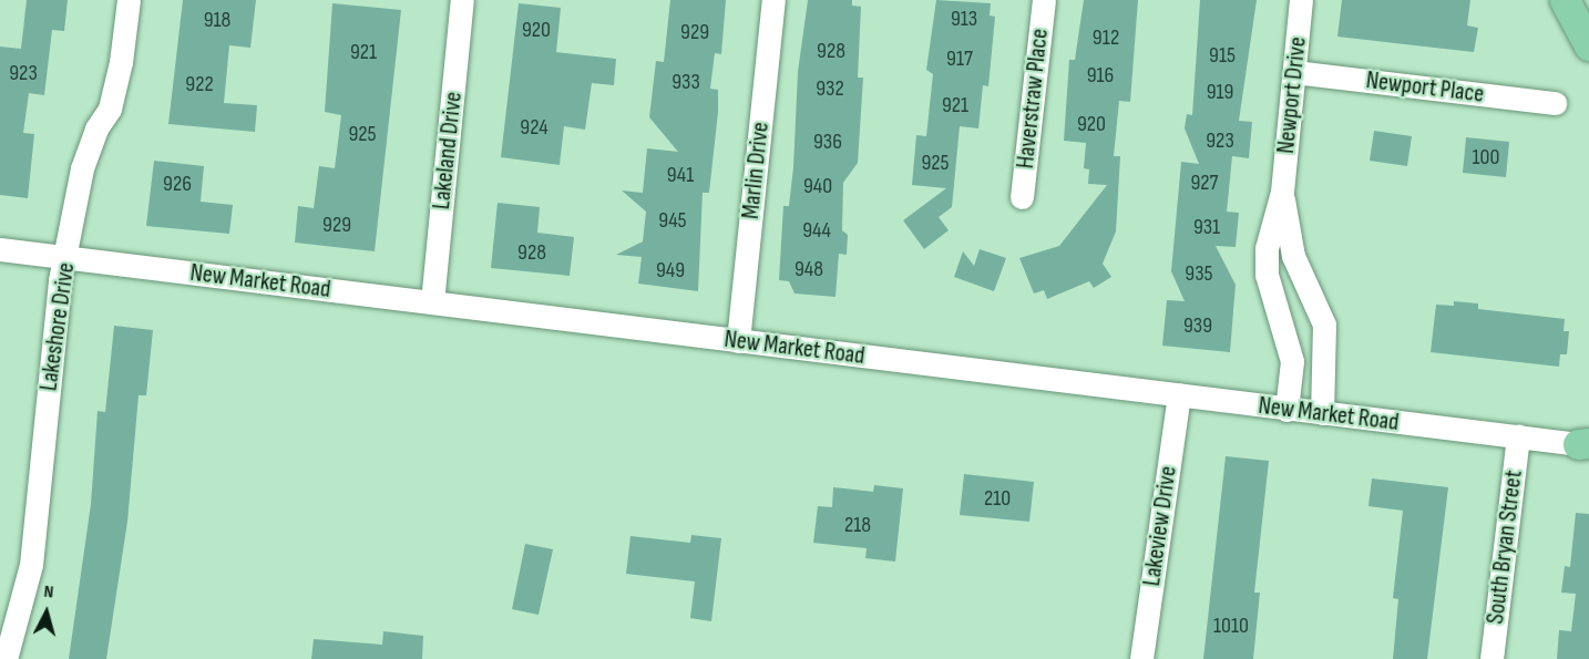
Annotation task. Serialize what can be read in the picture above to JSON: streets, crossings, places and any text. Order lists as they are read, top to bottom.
{
  "streets": {
    "street": [
      "Newport Place",
      "Newport Drive",
      "Haverstraw Place",
      "Lakeland Drive",
      "Marlin Drive",
      "New Market Road",
      "Lakeshore Drive",
      "Lakeview Drive",
      "South Bryan Street"
    ]
  },
  "crossings": [
    ["Newport Place", "Newport Drive"],
    ["Newport Drive", "New Market Road"],
    ["Lakeland Drive", "New Market Road"],
    ["Marlin Drive", "New Market Road"],
    ["New Market Road", "Lakeshore Drive"],
    ["New Market Road", "Lakeview Drive"],
    ["New Market Road", "South Bryan Street"]
  ],
  "house_numbers": [
    "913",
    "918",
    "920",
    "929",
    "912",
    "928",
    "921",
    "915",
    "917",
    "923",
    "916",
    "933",
    "922",
    "932",
    "919",
    "921",
    "920",
    "924",
    "925",
    "923",
    "936",
    "100",
    "925",
    "941",
    "927",
    "926",
    "940",
    "945",
    "929",
    "931",
    "944",
    "928",
    "948",
    "949",
    "935",
    "939",
    "210",
    "218",
    "1010"
  ],
  "north": "top"
}
